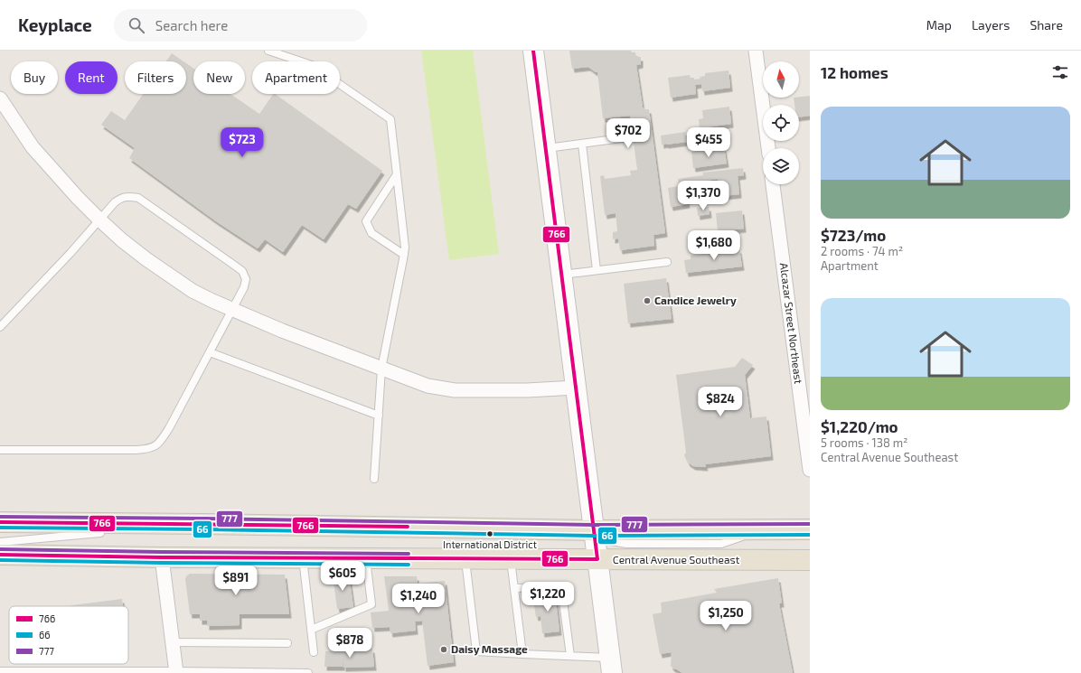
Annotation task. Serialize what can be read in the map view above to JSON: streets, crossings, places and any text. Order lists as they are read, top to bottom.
{
  "streets": {
    "main road": ["Central Avenue Southeast"],
    "street": ["Alcazar Street Northeast"]
  },
  "places": ["Candice Jewelry", "International District", "Daisy Massage"],
  "lines": ["transit line 766", "transit line 777", "transit line 66"],
  "legend": ["766", "66", "777"],
  "north": "top",
  "page": {
    "header": "Keyplace",
    "search": "Search here",
    "nav": ["Map", "Layers", "Share"],
    "heading": "12 homes",
    "chip": [
      "Buy",
      "Rent",
      "Filters",
      "New",
      "Apartment"
    ],
    "list": [
      {
        "name": "$723/mo",
        "note": "2 rooms · 74 m² · Apartment"
      },
      {
        "name": "$1,220/mo",
        "note": "5 rooms · 138 m² · Central Avenue Southeast"
      }
    ],
    "price": [
      "$702",
      "$723",
      "$455",
      "$1,370",
      "$1,680",
      "$824",
      "$605",
      "$891",
      "$1,220",
      "$1,240",
      "$1,250",
      "$878"
    ]
  }
}
